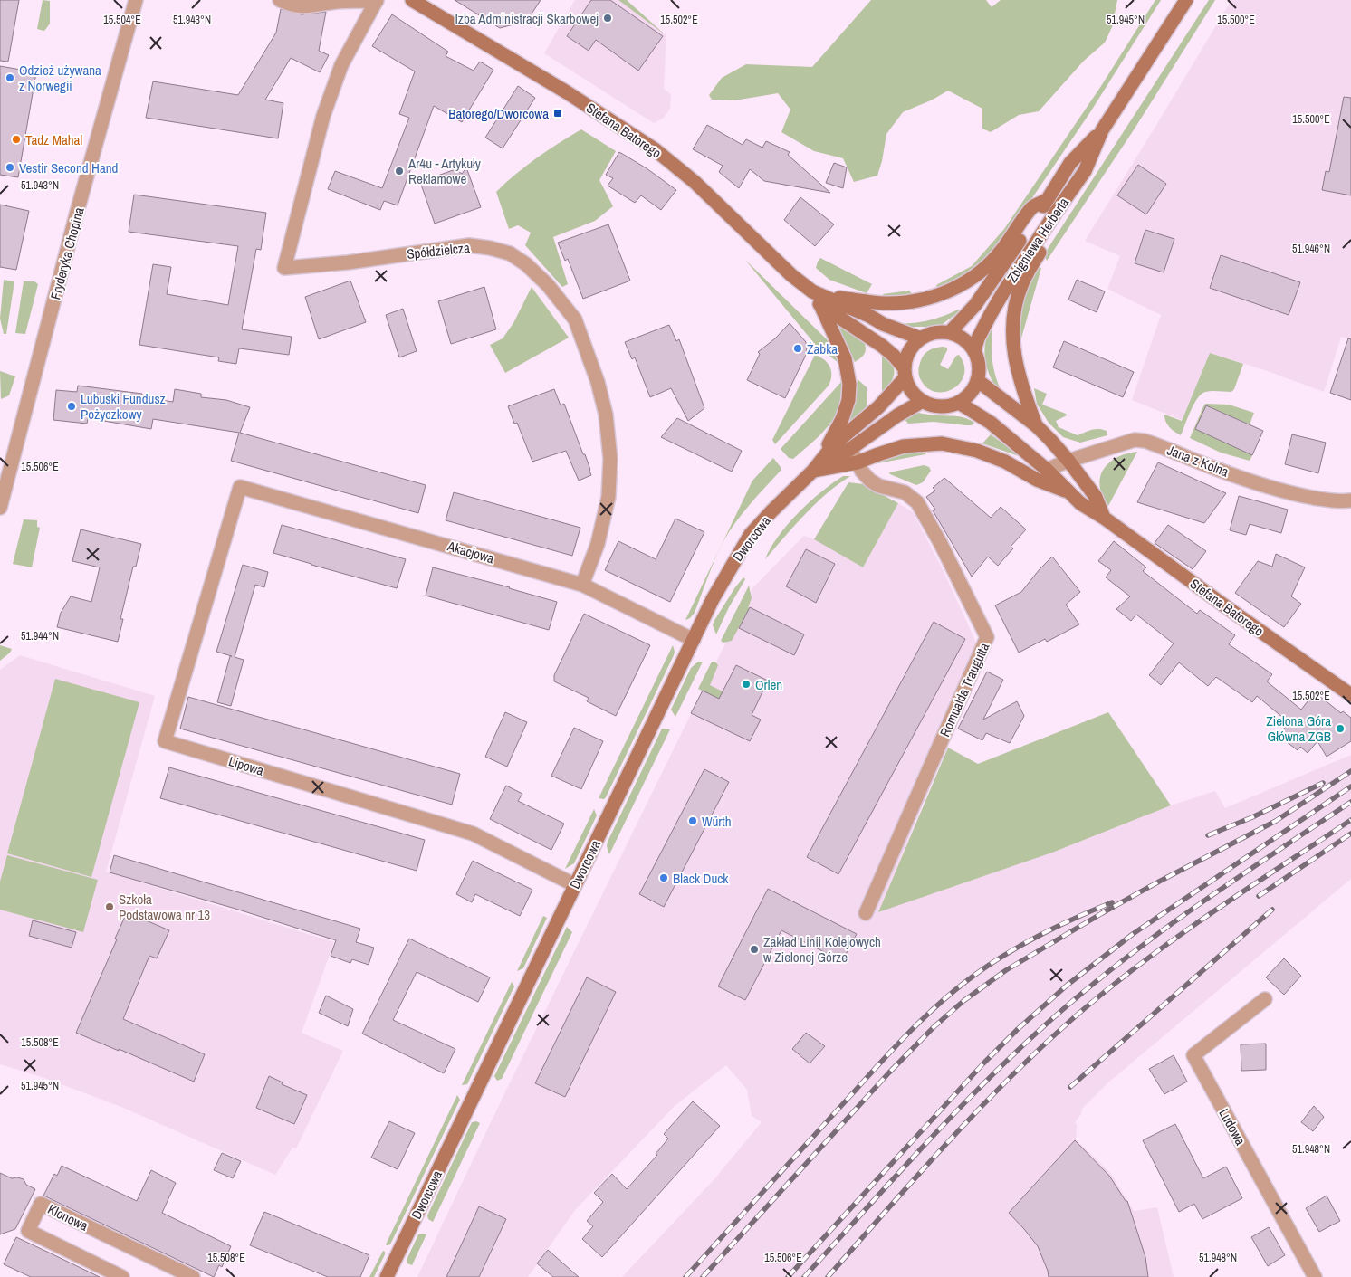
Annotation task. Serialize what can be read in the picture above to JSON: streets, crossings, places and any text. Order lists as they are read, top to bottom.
{
  "streets": {
    "street": [
      "Stefana Batorego",
      "Zbigniewa Herberta",
      "Spółdzielcza",
      "Fryderyka Chopina",
      "Jana z Kolna",
      "Dworcowa",
      "Akacjowa",
      "Romualda Traugutta",
      "Lipowa",
      "Ludowa",
      "Klonowa"
    ]
  },
  "crossings": [
    ["Stefana Batorego", "Zbigniewa Herberta"],
    ["Stefana Batorego", "Jana z Kolna"],
    ["Stefana Batorego", "Dworcowa"],
    ["Zbigniewa Herberta", "Dworcowa"],
    ["Spółdzielcza", "Akacjowa"],
    ["Dworcowa", "Akacjowa"],
    ["Dworcowa", "Romualda Traugutta"],
    ["Dworcowa", "Lipowa"],
    ["Akacjowa", "Lipowa"]
  ],
  "places": {
    "other": [
      "Izba Administracji Skarbowej",
      "Odzież używana z Norwegii",
      "Tadz Mahal",
      "Vestir Second Hand",
      "Ar4u - Artykuły Reklamowe",
      "Żabka",
      "Lubuski Fundusz Pożyczkowy",
      "Orlen",
      "Zielona Góra Główna ZGB",
      "Würth",
      "Black Duck",
      "Szkoła Podstawowa nr 13",
      "Zakład Linii Kolejowych w Zielonej Górze"
    ],
    "transit": ["Batorego/Dworcowa"]
  },
  "coordinates": [
    "51.943°N",
    "51.945°N",
    "15.504°E",
    "15.502°E",
    "15.500°E",
    "51.946°N",
    "15.506°E",
    "51.944°N",
    "15.508°E",
    "51.948°N"
  ]
}
